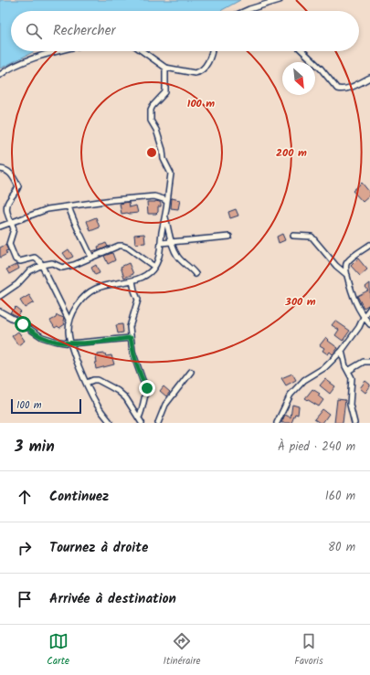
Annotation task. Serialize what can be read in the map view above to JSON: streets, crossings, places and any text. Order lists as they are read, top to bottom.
{
  "scale_bar": "100 m",
  "north": "bottom right",
  "page": {
    "search": "Rechercher",
    "scale": "100 m",
    "heading": ["3 min", "À pied · 240 m"],
    "list": [
      ["Continuez", "160 m"],
      ["Tournez à droite", "80 m"],
      "Arrivée à destination"
    ],
    "nav": ["Carte", "Itinéraire", "Favoris"]
  },
  "rings": ["100 m", "200 m", "300 m"]
}
